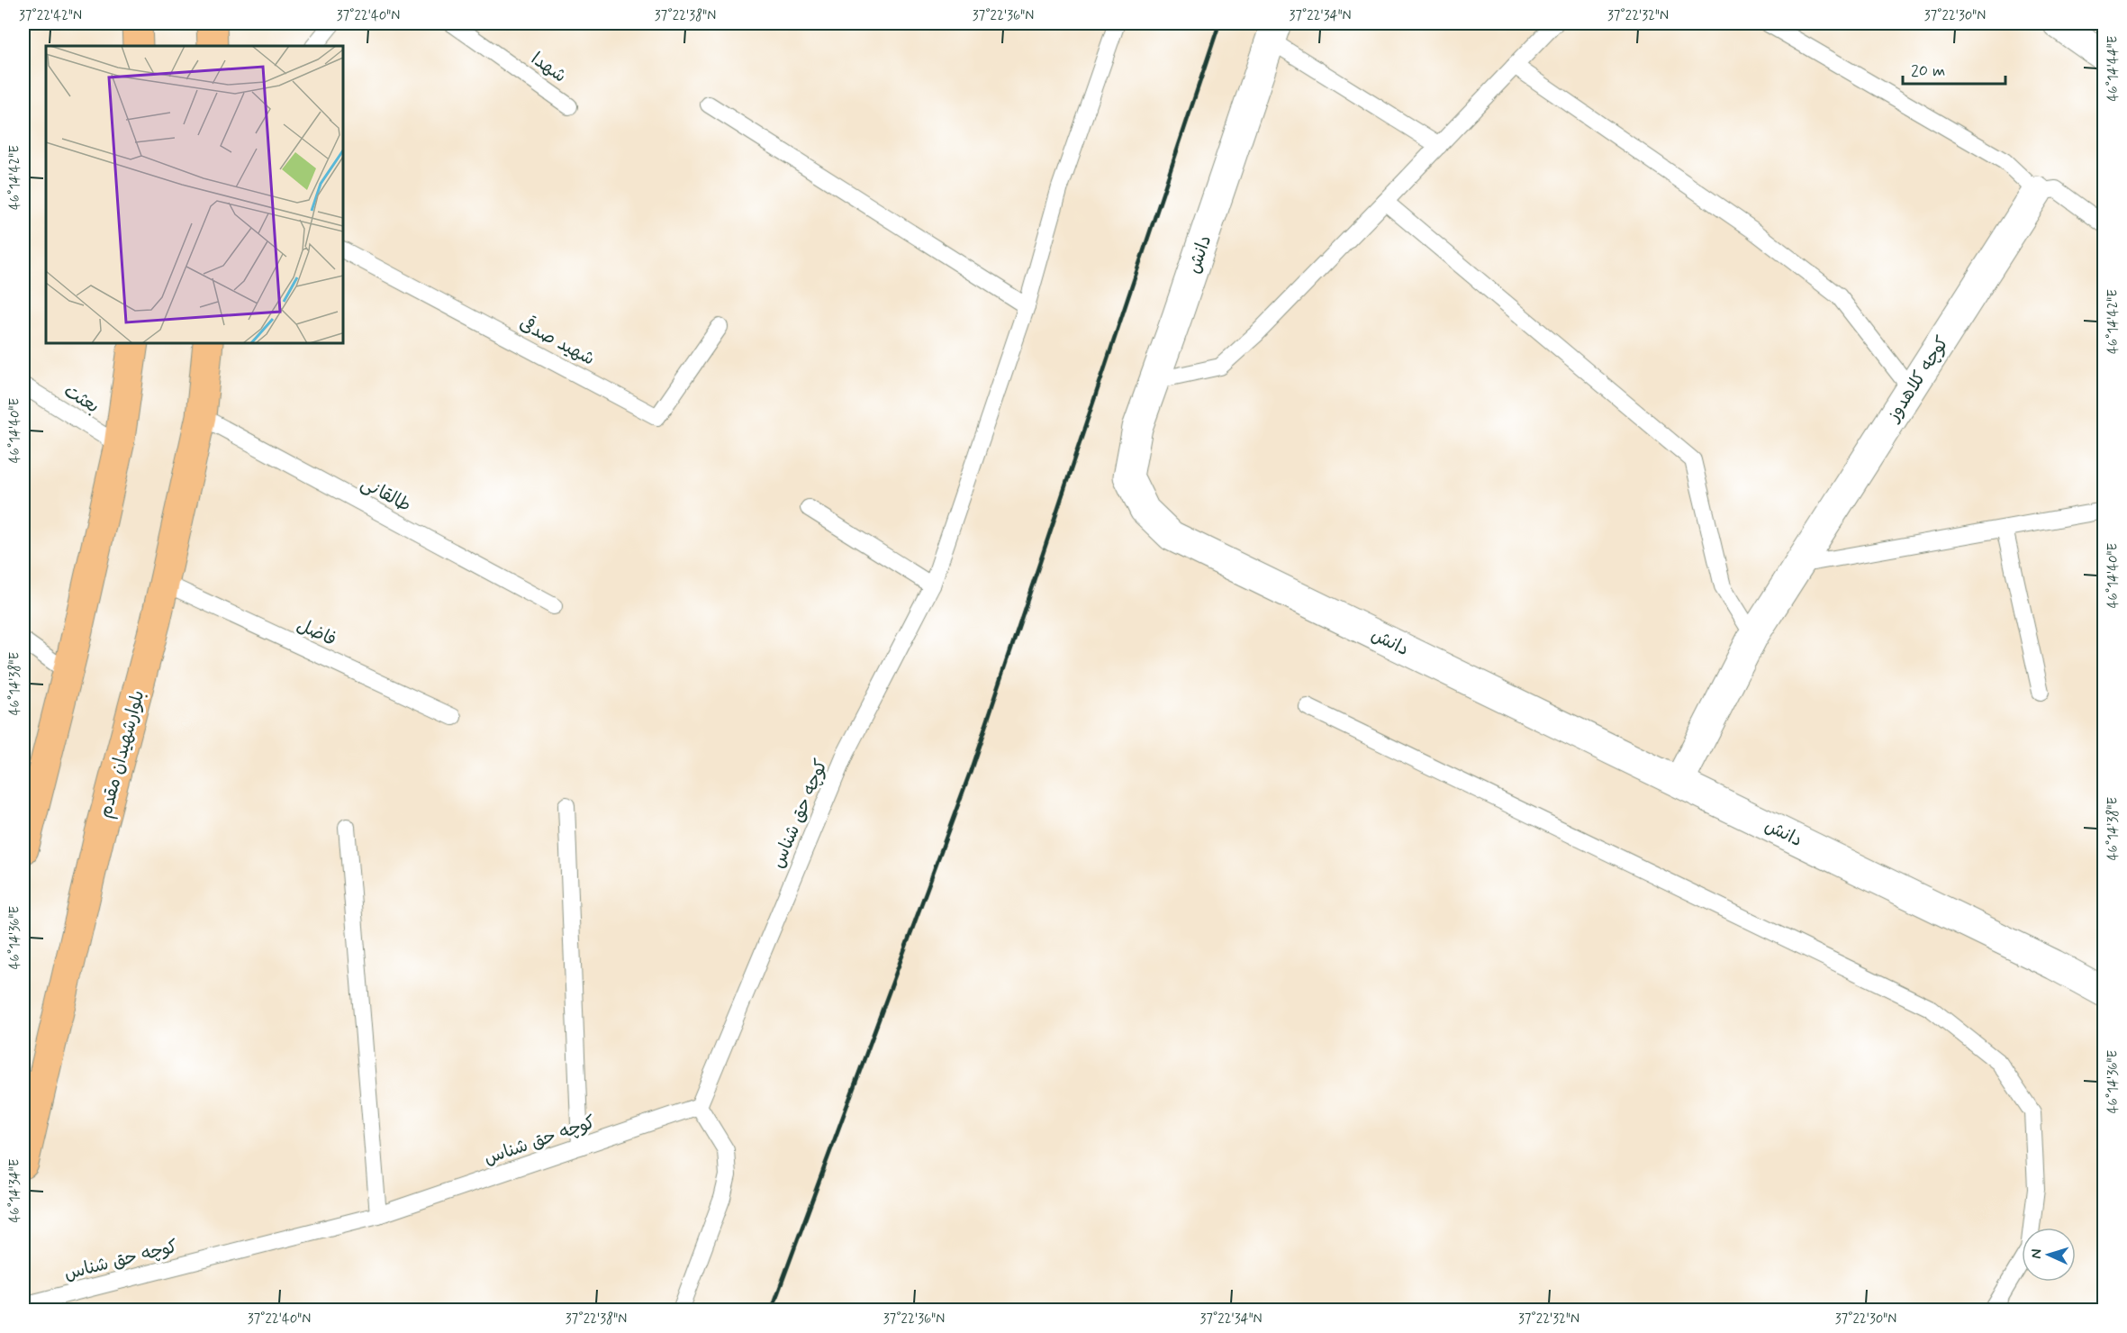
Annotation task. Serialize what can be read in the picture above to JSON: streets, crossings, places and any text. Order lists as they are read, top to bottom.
{
  "streets": {
    "main road": ["بلوارشهیدان مقدم"],
    "street": ["دانش", "کوچه کلاهدوز"],
    "lane": [
      "شهدا",
      "شهید صدقی",
      "بعثت",
      "طالقانی",
      "فاضل",
      "کوچه حق شناس"
    ]
  },
  "crossings": [
    ["دانش", "کوچه کلاهدوز"],
    ["طالقانی", "بلوارشهیدان مقدم"],
    ["فاضل", "بلوارشهیدان مقدم"]
  ],
  "scale_bar": "20 m",
  "north": "left",
  "coordinates": [
    "37°22'42\"N",
    "37°22'40\"N",
    "37°22'38\"N",
    "37°22'36\"N",
    "37°22'34\"N",
    "37°22'32\"N",
    "37°22'30\"N",
    "46°14'44\"E",
    "46°14'42\"E",
    "46°14'40\"E",
    "46°14'38\"E",
    "46°14'36\"E",
    "46°14'34\"E"
  ]
}
